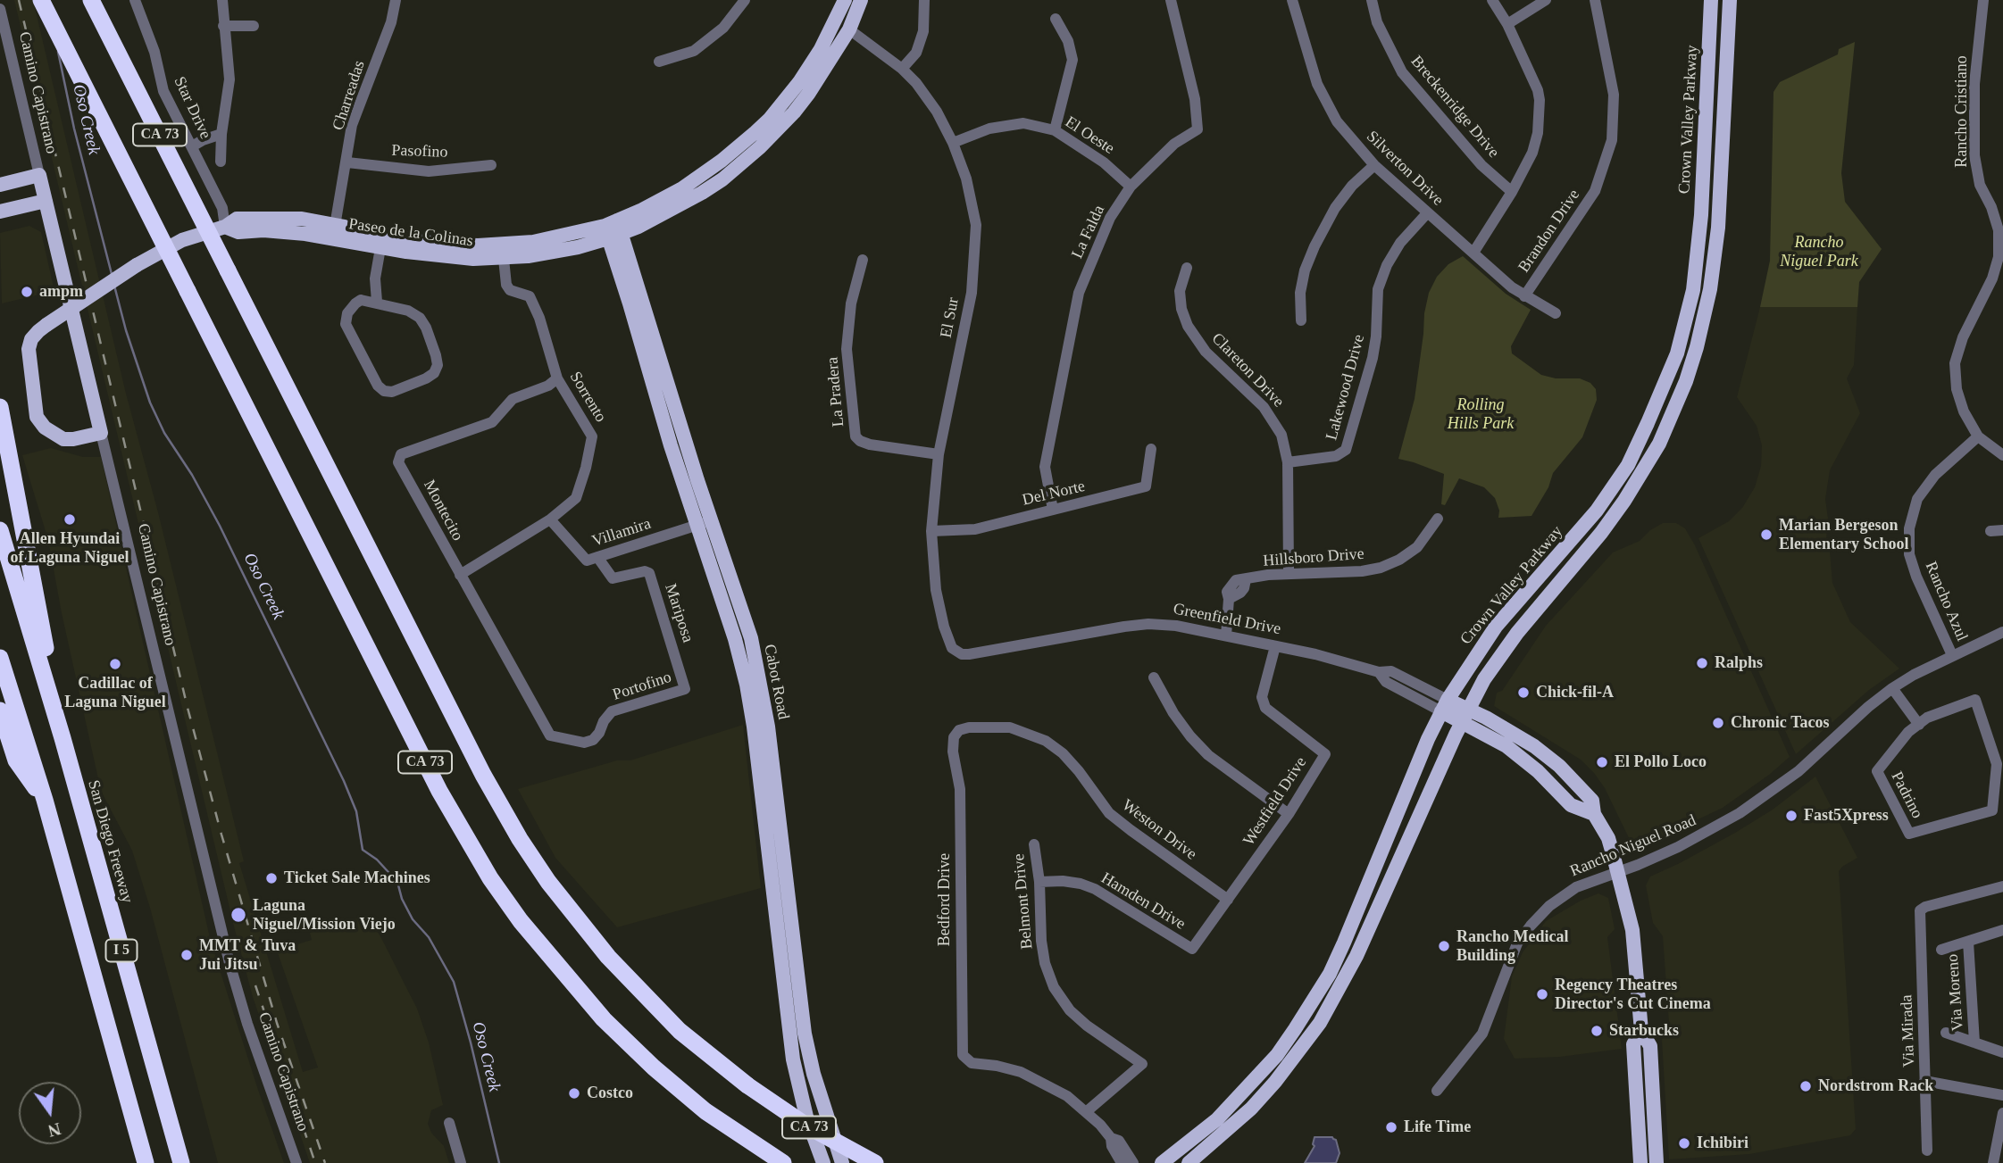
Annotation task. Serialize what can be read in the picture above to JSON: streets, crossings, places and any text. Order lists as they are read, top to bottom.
{
  "streets": {
    "highway": ["CA 73", "San Diego Freeway", "I 5"],
    "main road": [
      "Camino Capistrano",
      "Crown Valley Parkway",
      "Paseo de la Colinas",
      "Greenfield Drive",
      "Cabot Road"
    ],
    "street": [
      "Charreadas",
      "Breckenridge Drive",
      "Star Drive",
      "Rancho Cristiano",
      "El Oeste",
      "Pasofino",
      "Silverton Drive",
      "Brandon Drive",
      "La Falda",
      "El Sur",
      "Clareton Drive",
      "Lakewood Drive",
      "La Pradera",
      "Sorrento",
      "Del Norte",
      "Montecito",
      "Villamira",
      "Hillsboro Drive",
      "Rancho Azul",
      "Mariposa",
      "Portofino",
      "Padrino",
      "Westfield Drive",
      "Weston Drive",
      "Rancho Niguel Road",
      "Bedford Drive",
      "Belmont Drive",
      "Hamden Drive",
      "Via Moreno",
      "Via Mirada"
    ]
  },
  "crossings": [
    ["Camino Capistrano", "Paseo de la Colinas"],
    ["Charreadas", "Pasofino"],
    ["Charreadas", "Paseo de la Colinas"],
    ["Star Drive", "Paseo de la Colinas"],
    ["Rancho Cristiano", "Rancho Azul"],
    ["Crown Valley Parkway", "Greenfield Drive"],
    ["El Oeste", "La Falda"],
    ["El Oeste", "El Sur"],
    ["Silverton Drive", "Brandon Drive"],
    ["Silverton Drive", "Lakewood Drive"],
    ["La Falda", "Del Norte"],
    ["Paseo de la Colinas", "El Sur"],
    ["Paseo de la Colinas", "Sorrento"],
    ["Paseo de la Colinas", "Cabot Road"],
    ["El Sur", "La Pradera"],
    ["El Sur", "Del Norte"],
    ["El Sur", "Greenfield Drive"],
    ["Clareton Drive", "Lakewood Drive"],
    ["Clareton Drive", "Hillsboro Drive"],
    ["Sorrento", "Montecito"],
    ["Sorrento", "Villamira"],
    ["Montecito", "Portofino"],
    ["Villamira", "Mariposa"],
    ["Villamira", "Cabot Road"],
    ["Hillsboro Drive", "Greenfield Drive"],
    ["Rancho Azul", "Rancho Niguel Road"],
    ["Mariposa", "Portofino"],
    ["Greenfield Drive", "Westfield Drive"],
    ["Greenfield Drive", "Rancho Niguel Road"],
    ["Westfield Drive", "Weston Drive"],
    ["Westfield Drive", "Hamden Drive"],
    ["Weston Drive", "Bedford Drive"],
    ["Bedford Drive", "Belmont Drive"],
    ["Belmont Drive", "Hamden Drive"]
  ],
  "water": ["Oso Creek"],
  "parks": ["Rancho Niguel Park", "Rolling Hills Park"],
  "places": [
    "ampm",
    "Allen Hyundai of Laguna Niguel",
    "Marian Bergeson Elementary School",
    "Ralphs",
    "Cadillac of Laguna Niguel",
    "Chick-fil-A",
    "Chronic Tacos",
    "El Pollo Loco",
    "Fast5Xpress",
    "Ticket Sale Machines",
    "Laguna Niguel/Mission Viejo",
    "Rancho Medical Building",
    "MMT & Tuva Jui Jitsu",
    "Regency Theatres Director's Cut Cinema",
    "Starbucks",
    "Nordstrom Rack",
    "Costco",
    "Life Time",
    "Ichibiri"
  ],
  "north": "bottom"
}
